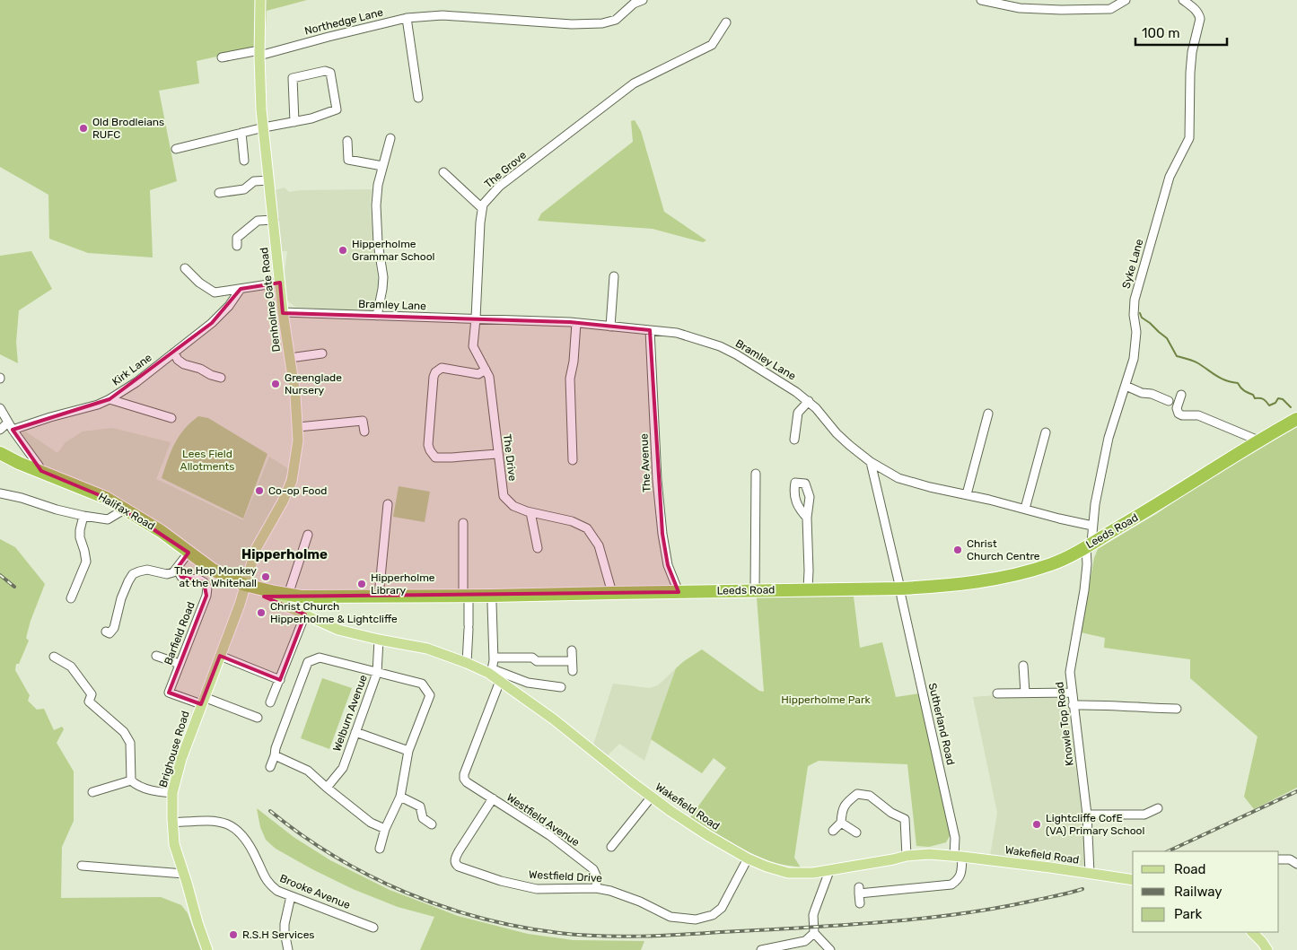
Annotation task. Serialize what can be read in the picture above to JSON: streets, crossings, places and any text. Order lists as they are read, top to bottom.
{
  "streets": {
    "highway": ["Halifax Road", "Leeds Road"],
    "main road": ["Denholme Gate Road", "Brighouse Road", "Wakefield Road"],
    "street": [
      "Northedge Lane",
      "The Grove",
      "Syke Lane",
      "Bramley Lane",
      "Kirk Lane",
      "The Drive",
      "The Avenue",
      "Barfield Road",
      "Welburn Avenue",
      "Sutherland Road",
      "Knowle Top Road",
      "Westfield Avenue",
      "Westfield Drive",
      "Brooke Avenue"
    ]
  },
  "crossings": [
    ["Northedge Lane", "Denholme Gate Road"],
    ["Syke Lane", "Bramley Lane"],
    ["Syke Lane", "Leeds Road"],
    ["Syke Lane", "Knowle Top Road"],
    ["Denholme Gate Road", "Bramley Lane"],
    ["Denholme Gate Road", "Halifax Road"],
    ["Denholme Gate Road", "Leeds Road"],
    ["Denholme Gate Road", "Brighouse Road"],
    ["Bramley Lane", "The Drive"],
    ["Bramley Lane", "The Avenue"],
    ["Bramley Lane", "Sutherland Road"],
    ["The Drive", "Leeds Road"],
    ["The Avenue", "Leeds Road"],
    ["Halifax Road", "Leeds Road"],
    ["Halifax Road", "Brighouse Road"],
    ["Leeds Road", "Sutherland Road"],
    ["Leeds Road", "Knowle Top Road"],
    ["Leeds Road", "Brighouse Road"],
    ["Leeds Road", "Wakefield Road"],
    ["Barfield Road", "Brighouse Road"],
    ["Welburn Avenue", "Wakefield Road"],
    ["Sutherland Road", "Wakefield Road"],
    ["Knowle Top Road", "Wakefield Road"],
    ["Brighouse Road", "Brooke Avenue"],
    ["Wakefield Road", "Westfield Avenue"],
    ["Wakefield Road", "Westfield Drive"],
    ["Westfield Avenue", "Westfield Drive"]
  ],
  "districts": ["Hipperholme"],
  "parks": ["Lees Field Allotments", "Hipperholme Park"],
  "places": [
    "Old Brodleians RUFC",
    "Hipperholme Grammar School",
    "Greenglade Nursery",
    "Co-op Food",
    "Christ Church Centre",
    "The Hop Monkey at the Whitehall",
    "Hipperholme Library",
    "Christ Church Hipperholme & Lightcliffe",
    "Lightcliffe CofE (VA) Primary School",
    "R.S.H Services"
  ],
  "legend": ["Road", "Railway", "Park"],
  "scale_bar": "100 m"
}
